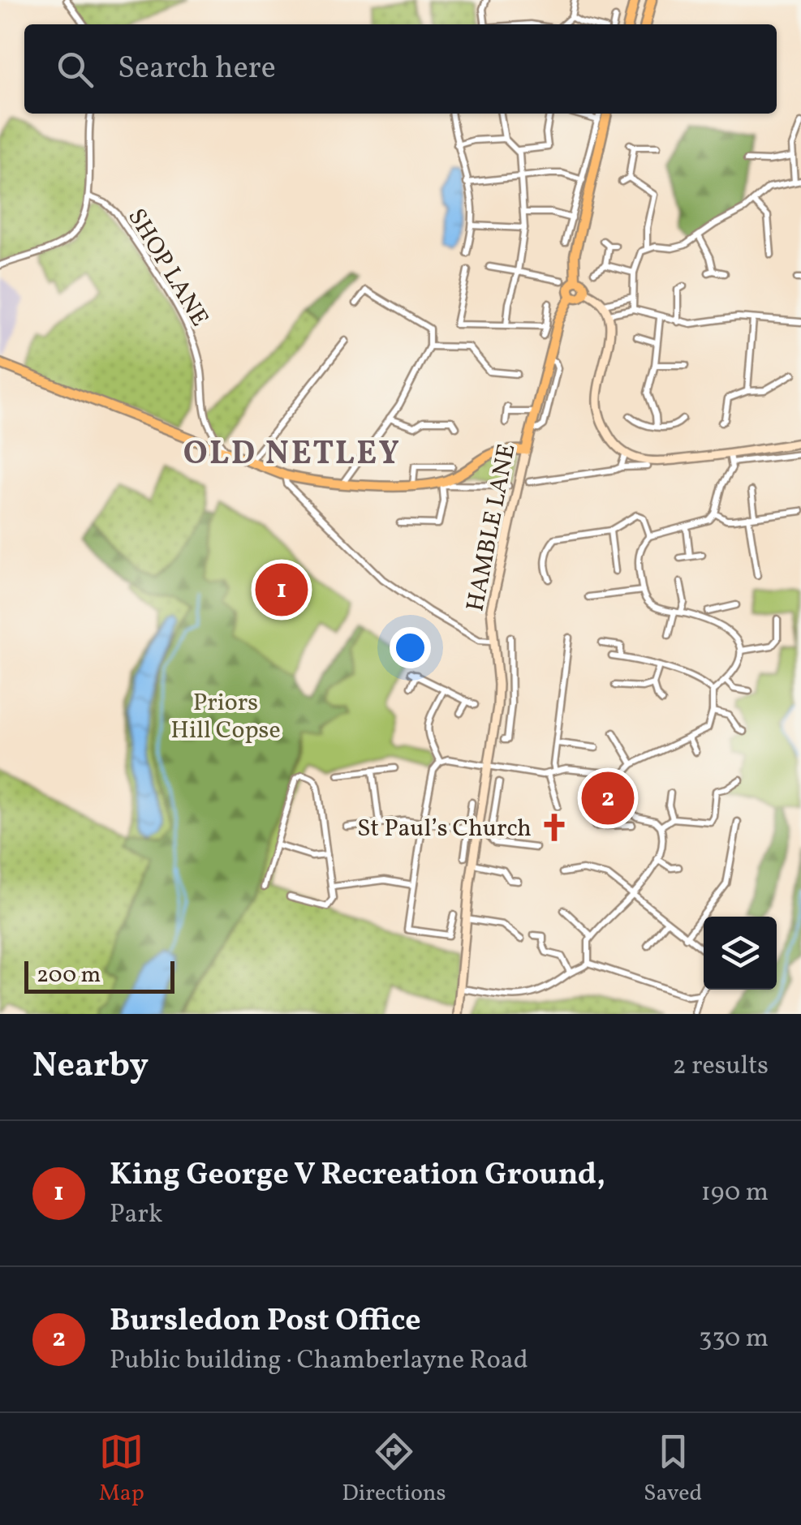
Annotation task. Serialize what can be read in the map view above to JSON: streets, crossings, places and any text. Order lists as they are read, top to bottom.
{
  "streets": {
    "main road": ["HAMBLE LANE"],
    "street": ["SHOP LANE"]
  },
  "districts": ["OLD NETLEY"],
  "parks": ["Priors Hill Copse"],
  "places": {
    "church": ["St Paul’s Church"]
  },
  "scale_bar": "200 m",
  "page": {
    "search": "Search here",
    "pins": ["1", "2"],
    "scale": "200 m",
    "heading": ["Nearby", "2 results"],
    "list": [
      {
        "mark": "1",
        "name": "King George V Recreation Ground,",
        "note": "Park",
        "value": "190 m"
      },
      {
        "mark": "2",
        "name": "Bursledon Post Office",
        "note": "Public building · Chamberlayne Road",
        "value": "330 m"
      }
    ],
    "nav": ["Map", "Directions", "Saved"]
  }
}
